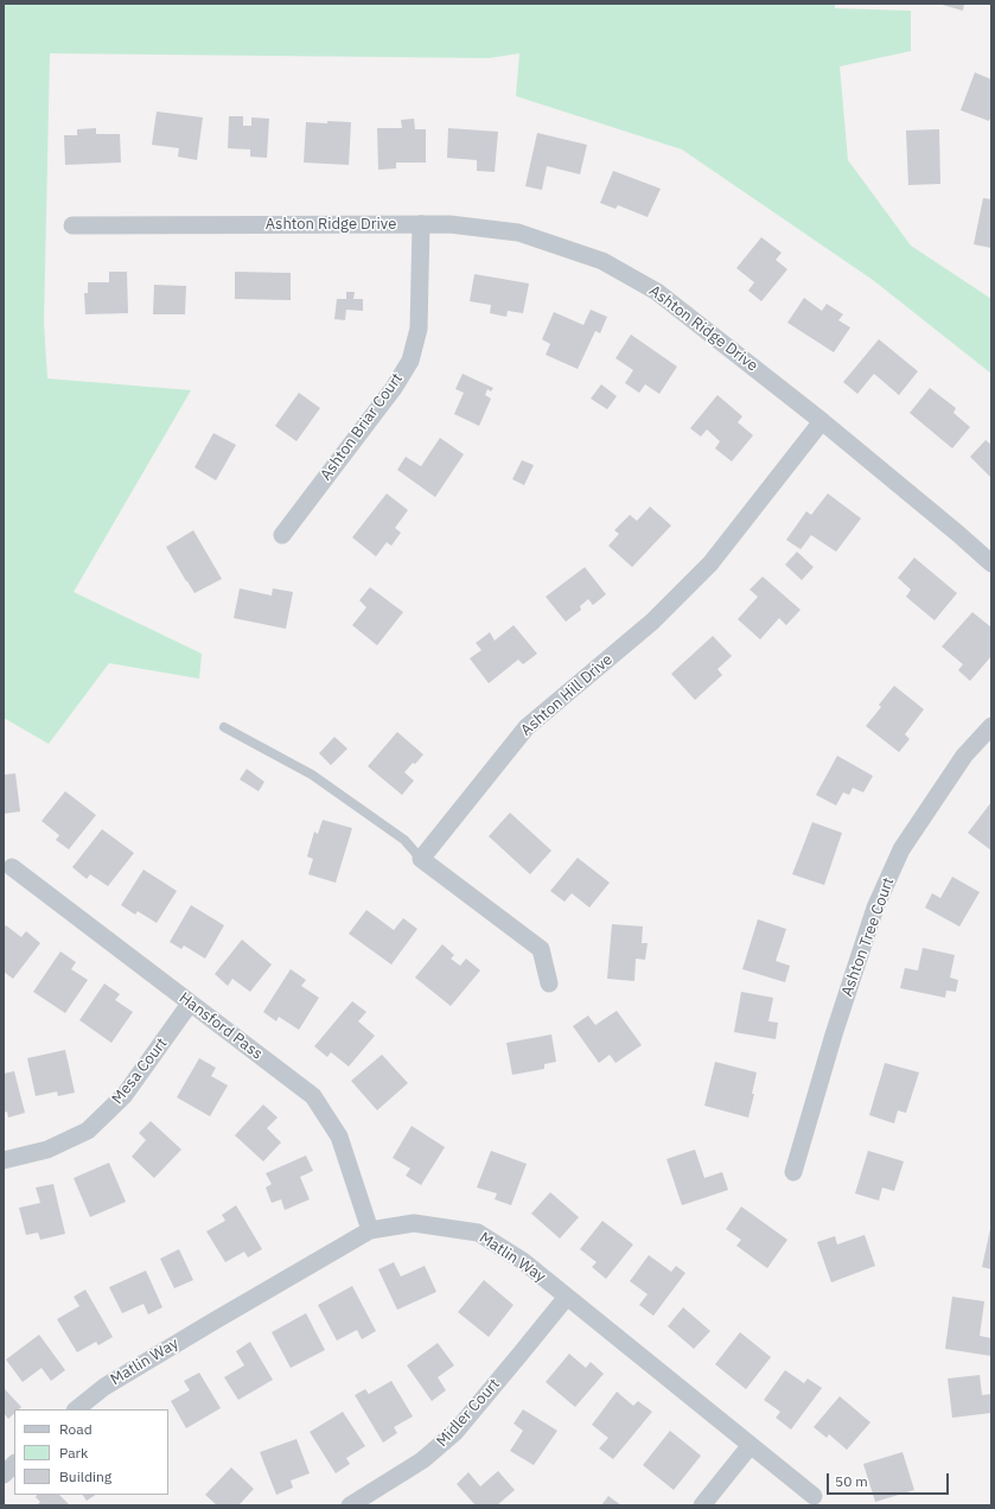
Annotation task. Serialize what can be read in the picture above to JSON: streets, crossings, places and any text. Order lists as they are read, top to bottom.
{
  "streets": {
    "street": [
      "Ashton Ridge Drive",
      "Ashton Briar Court",
      "Ashton Hill Drive",
      "Ashton Tree Court",
      "Hansford Pass",
      "Mesa Court",
      "Matlin Way",
      "Midler Court"
    ]
  },
  "crossings": [
    ["Ashton Ridge Drive", "Ashton Briar Court"],
    ["Ashton Ridge Drive", "Ashton Hill Drive"],
    ["Hansford Pass", "Mesa Court"],
    ["Hansford Pass", "Matlin Way"],
    ["Matlin Way", "Midler Court"]
  ],
  "legend": ["Road", "Park", "Building"],
  "scale_bar": "50 m"
}
